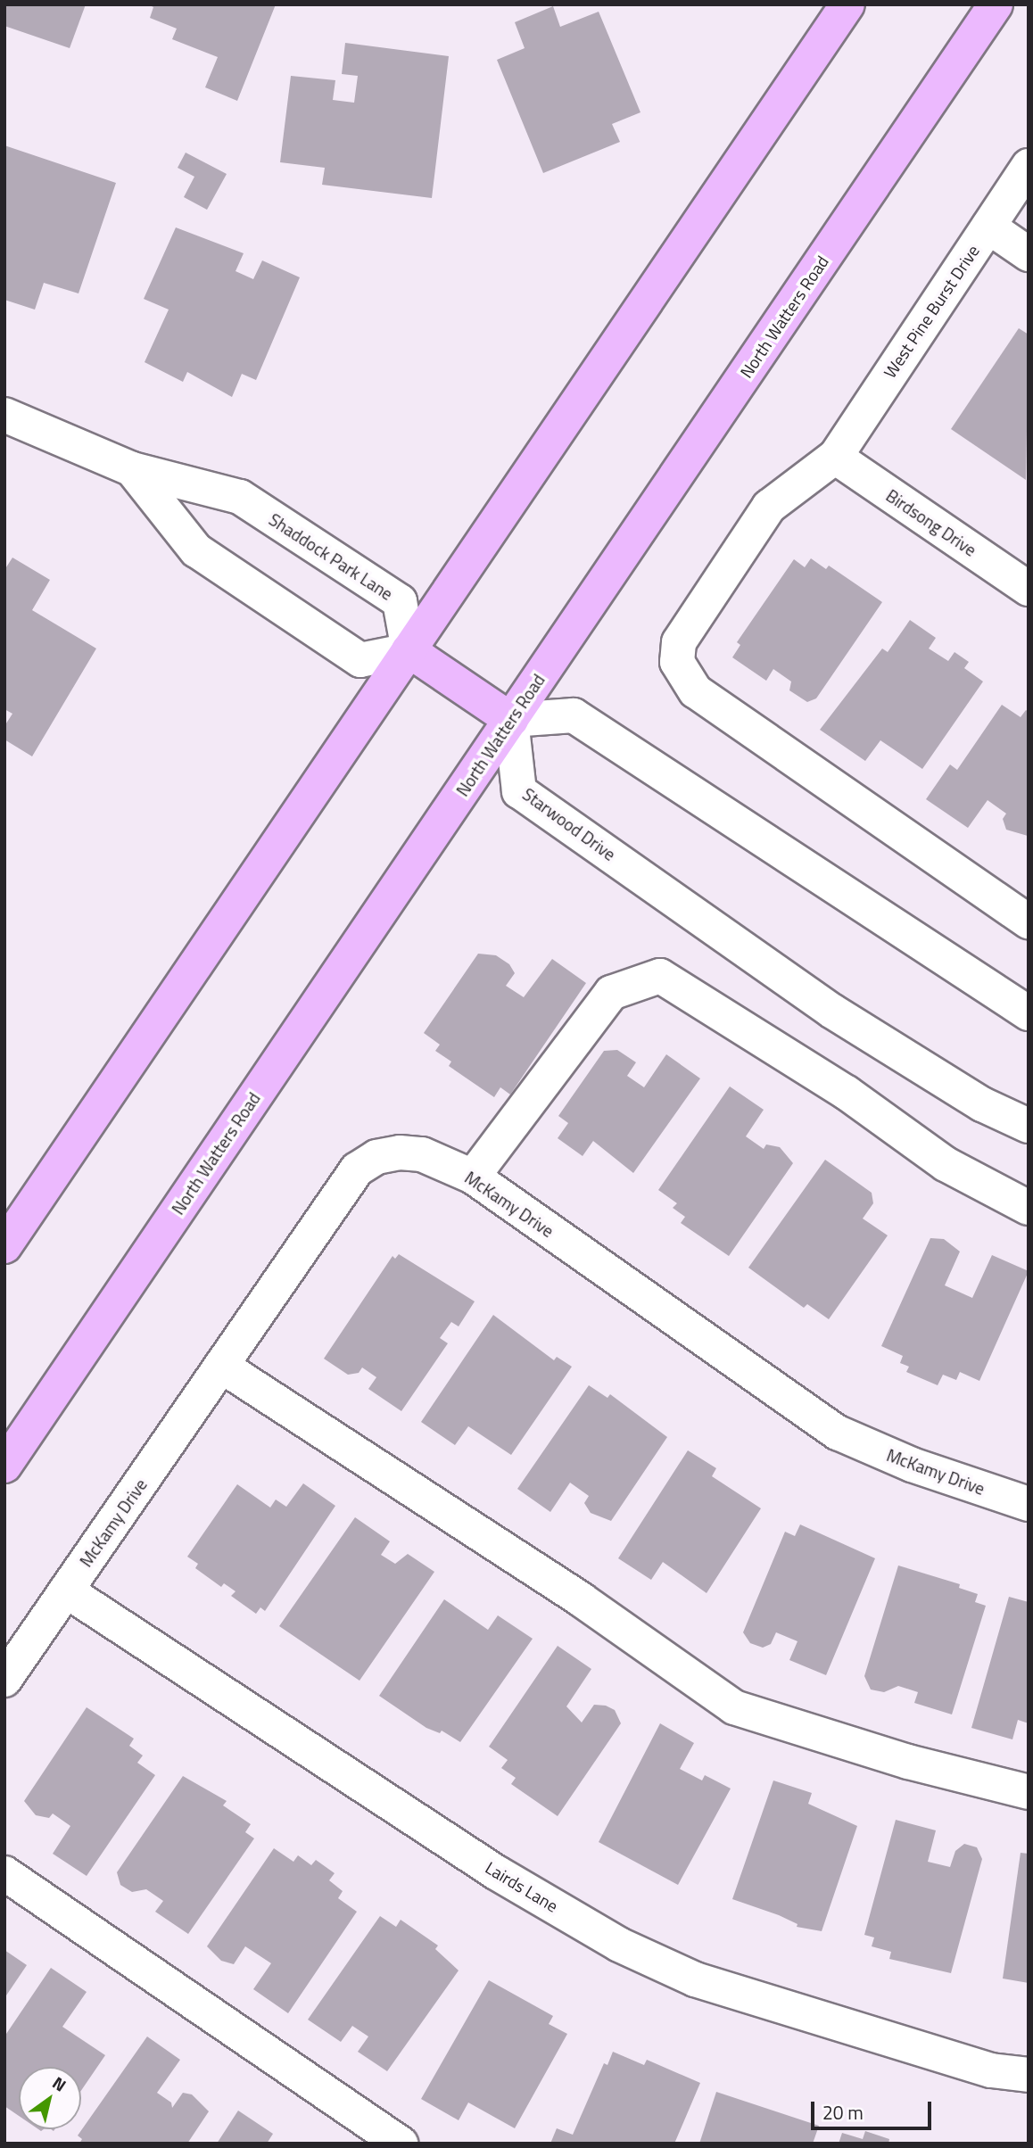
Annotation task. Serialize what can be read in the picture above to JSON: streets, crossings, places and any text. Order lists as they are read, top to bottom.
{
  "streets": {
    "main road": ["North Watters Road"],
    "street": [
      "West Pine Burst Drive",
      "Birdsong Drive",
      "Shaddock Park Lane",
      "Starwood Drive",
      "McKamy Drive",
      "Lairds Lane"
    ]
  },
  "crossings": [
    ["West Pine Burst Drive", "Birdsong Drive"],
    ["North Watters Road", "Starwood Drive"],
    ["McKamy Drive", "Lairds Lane"]
  ],
  "scale_bar": "20 m",
  "north": "top right"
}
